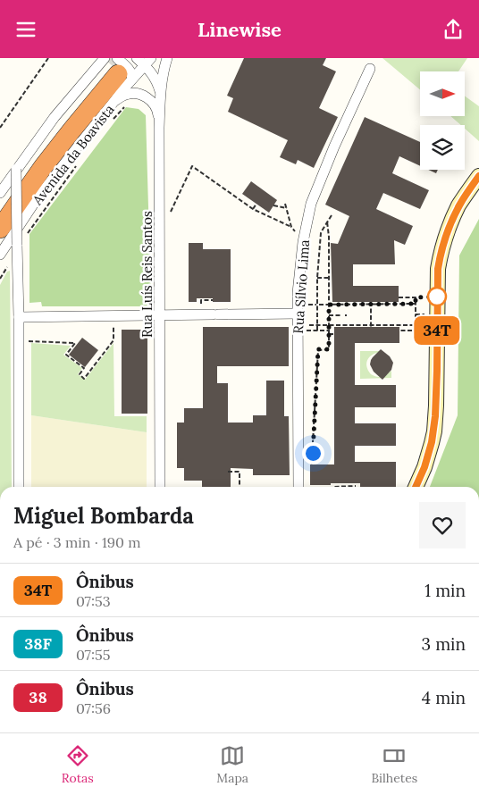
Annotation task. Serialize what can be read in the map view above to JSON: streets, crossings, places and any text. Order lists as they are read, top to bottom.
{
  "streets": {
    "highway": ["Avenida da Boavista"],
    "street": ["Rua Luís Reis Santos", "Rua Sílvio Lima"]
  },
  "lines": ["bus line 34T"],
  "north": "right",
  "page": {
    "header": "Linewise",
    "on_map": "34T",
    "heading": ["Miguel Bombarda", "A pé · 3 min · 190 m"],
    "list": [
      {
        "mark": "34T",
        "name": "Ônibus",
        "note": "07:53",
        "value": "1 min"
      },
      {
        "mark": "38F",
        "name": "Ônibus",
        "note": "07:55",
        "value": "3 min"
      },
      {
        "mark": "38",
        "name": "Ônibus",
        "note": "07:56",
        "value": "4 min"
      }
    ],
    "tabs": ["Rotas", "Mapa", "Bilhetes"]
  }
}
